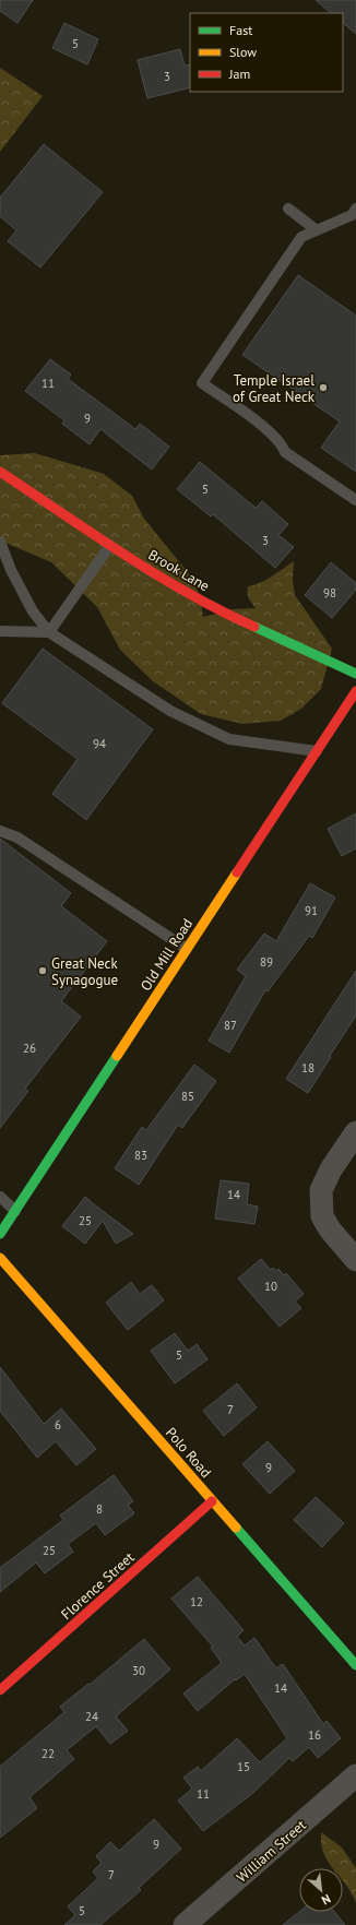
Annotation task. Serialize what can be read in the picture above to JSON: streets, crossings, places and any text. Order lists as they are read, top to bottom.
{
  "streets": {
    "street": [
      "Brook Lane",
      "Old Mill Road",
      "Polo Road",
      "Florence Street",
      "William Street"
    ]
  },
  "crossings": [
    ["Polo Road", "Florence Street"]
  ],
  "places": ["Temple Israel of Great Neck", "Great Neck Synagogue"],
  "house_numbers": [
    "5",
    "3",
    "11",
    "9",
    "5",
    "3",
    "98",
    "94",
    "91",
    "89",
    "87",
    "26",
    "18",
    "85",
    "83",
    "14",
    "25",
    "10",
    "5",
    "7",
    "6",
    "9",
    "8",
    "25",
    "12",
    "30",
    "14",
    "24",
    "16",
    "22",
    "15",
    "11",
    "9",
    "7",
    "5"
  ],
  "legend": ["Fast", "Slow", "Jam"],
  "north": "bottom right"
}
